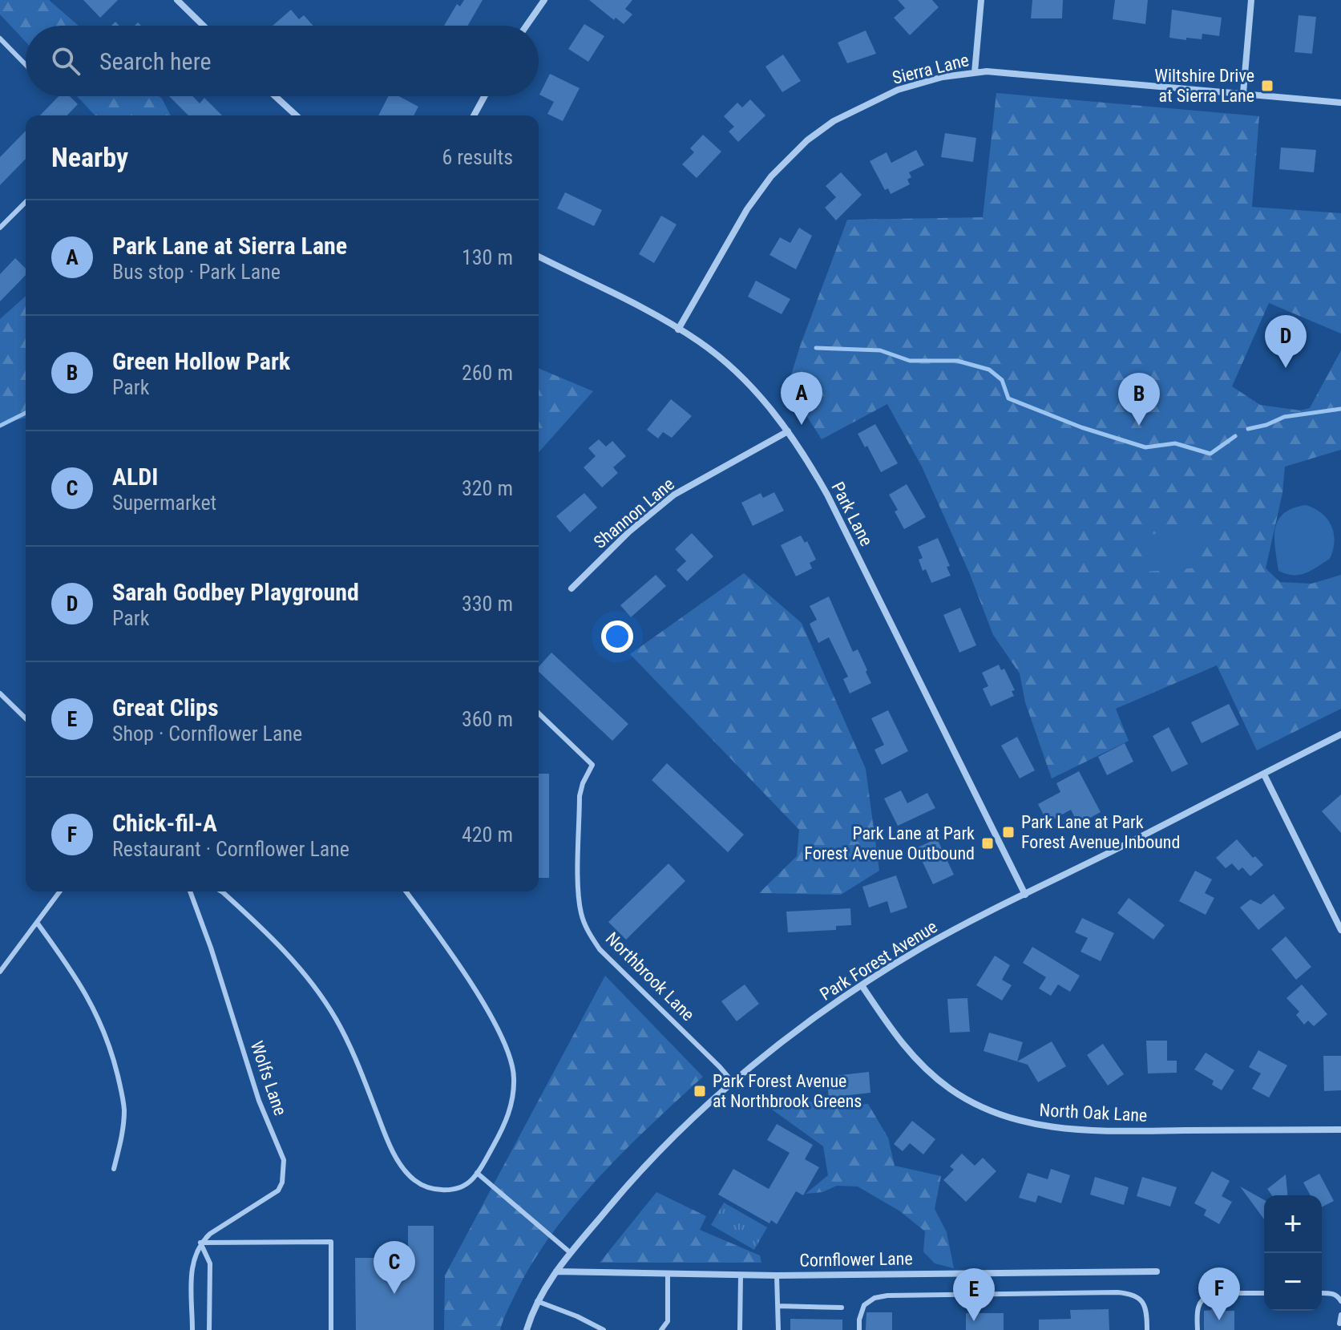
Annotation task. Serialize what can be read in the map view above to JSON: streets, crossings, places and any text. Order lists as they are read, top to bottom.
{
  "streets": {
    "street": [
      "Sierra Lane",
      "Shannon Lane",
      "Park Lane",
      "Park Forest Avenue",
      "North Oak Lane",
      "Cornflower Lane"
    ],
    "lane": ["Northbrook Lane", "Wolfs Lane"]
  },
  "crossings": [
    ["Sierra Lane", "Park Lane"],
    ["Shannon Lane", "Park Lane"],
    ["Park Lane", "Park Forest Avenue"],
    ["Park Forest Avenue", "Northbrook Lane"],
    ["Park Forest Avenue", "North Oak Lane"],
    ["Park Forest Avenue", "Cornflower Lane"]
  ],
  "places": {
    "transit": [
      "Wiltshire Drive at Sierra Lane",
      "Park Lane at Park Forest Avenue Inbound",
      "Park Lane at Park Forest Avenue Outbound",
      "Park Forest Avenue at Northbrook Greens"
    ]
  },
  "page": {
    "search": "Search here",
    "heading": ["Nearby", "6 results"],
    "list": [
      {
        "mark": "A",
        "name": "Park Lane at Sierra Lane",
        "note": "Bus stop · Park Lane",
        "value": "130 m"
      },
      {
        "mark": "B",
        "name": "Green Hollow Park",
        "note": "Park",
        "value": "260 m"
      },
      {
        "mark": "C",
        "name": "ALDI",
        "note": "Supermarket",
        "value": "320 m"
      },
      {
        "mark": "D",
        "name": "Sarah Godbey Playground",
        "note": "Park",
        "value": "330 m"
      },
      {
        "mark": "E",
        "name": "Great Clips",
        "note": "Shop · Cornflower Lane",
        "value": "360 m"
      },
      {
        "mark": "F",
        "name": "Chick-fil-A",
        "note": "Restaurant · Cornflower Lane",
        "value": "420 m"
      }
    ],
    "pins": [
      "D",
      "A",
      "B",
      "C",
      "F",
      "E"
    ],
    "map_buttons": ["+", "−"]
  }
}
